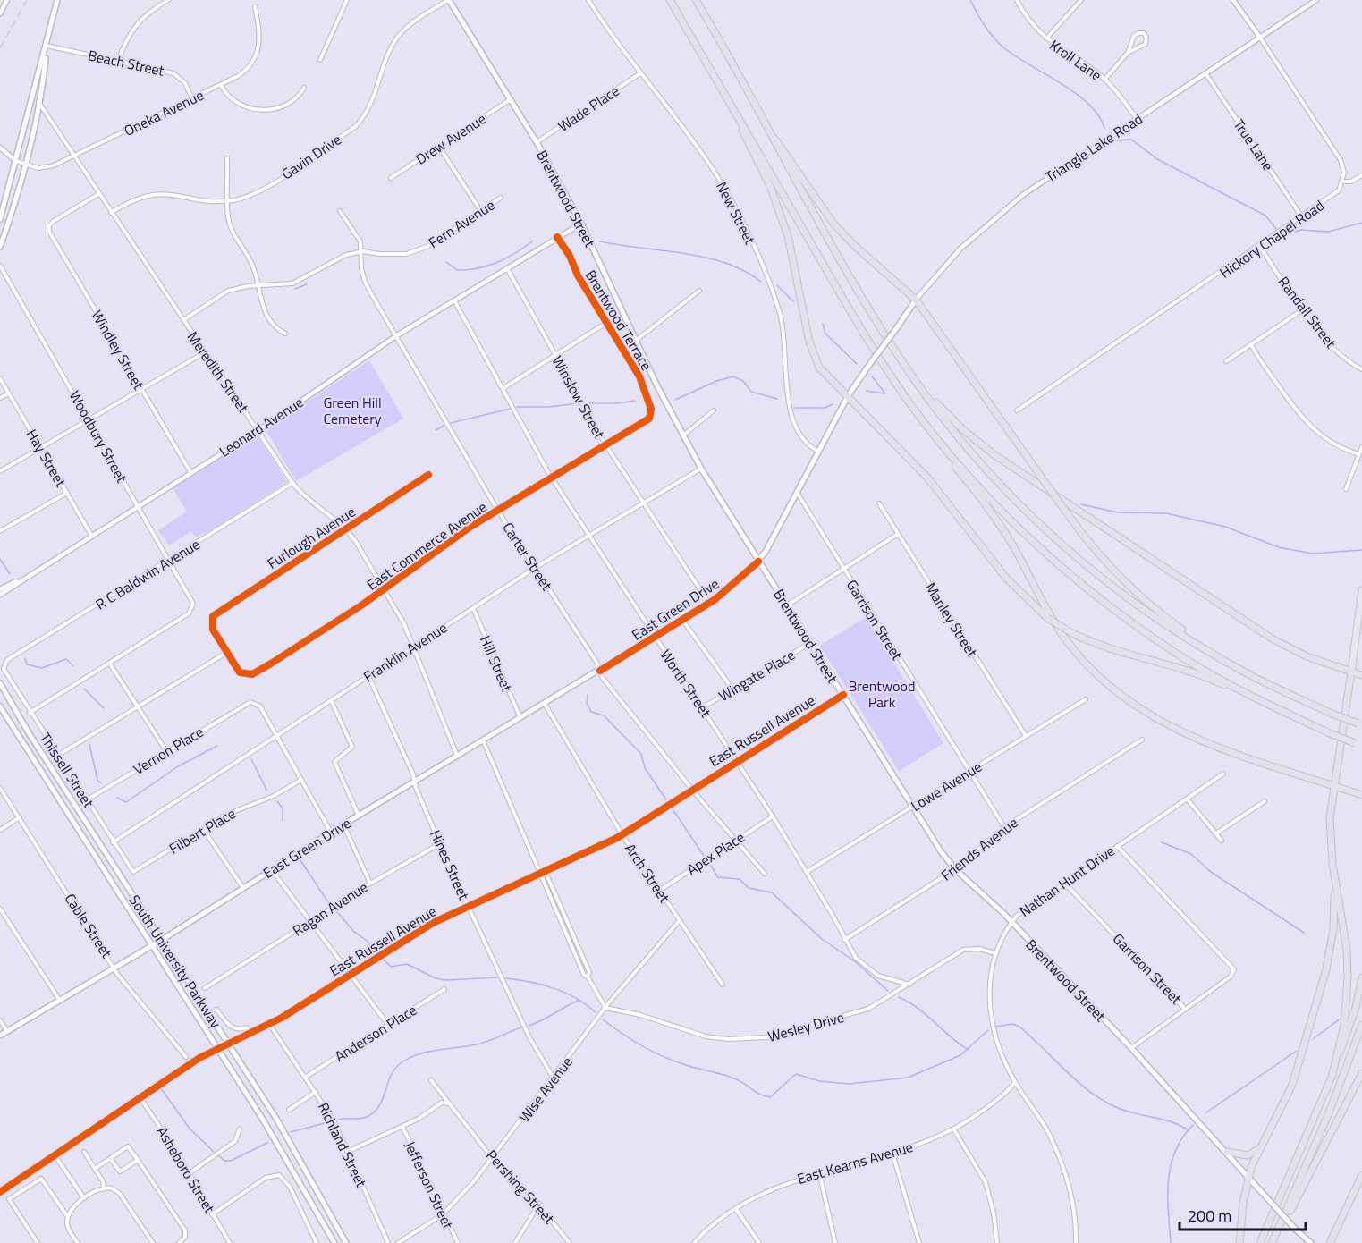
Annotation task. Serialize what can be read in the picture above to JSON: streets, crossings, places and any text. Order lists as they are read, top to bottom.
{
  "streets": {
    "main road": [
      "Triangle Lake Road",
      "Brentwood Street",
      "East Green Drive",
      "South University Parkway"
    ],
    "street": [
      "Kroll Lane",
      "Beach Street",
      "Wade Place",
      "Oneka Avenue",
      "Drew Avenue",
      "True Lane",
      "Gavin Drive",
      "New Street",
      "Fern Avenue",
      "Hickory Chapel Road",
      "Randall Street",
      "Brentwood Terrace",
      "Windley Street",
      "Meredith Street",
      "Winslow Street",
      "Leonard Avenue",
      "Woodbury Street",
      "Hay Street",
      "Furlough Avenue",
      "East Commerce Avenue",
      "Carter Street",
      "R C Baldwin Avenue",
      "Garrison Street",
      "Manley Street",
      "Franklin Avenue",
      "Hill Street",
      "Wingate Place",
      "Worth Street",
      "East Russell Avenue",
      "Vernon Place",
      "Thissell Street",
      "Lowe Avenue",
      "Filbert Place",
      "Friends Avenue",
      "Apex Place",
      "Hines Street",
      "Arch Street",
      "Nathan Hunt Drive",
      "Ragan Avenue",
      "Cable Street",
      "Wesley Drive",
      "Anderson Place",
      "Wise Avenue",
      "Richland Street",
      "East Kearns Avenue",
      "Asheboro Street",
      "Jefferson Street",
      "Pershing Street"
    ]
  },
  "crossings": [
    ["Kroll Lane", "Triangle Lake Road"],
    ["Beach Street", "Oneka Avenue"],
    ["Wade Place", "Brentwood Street"],
    ["Wade Place", "New Street"],
    ["Oneka Avenue", "Meredith Street"],
    ["Drew Avenue", "Brentwood Street"],
    ["True Lane", "Triangle Lake Road"],
    ["True Lane", "Hickory Chapel Road"],
    ["Triangle Lake Road", "East Green Drive"],
    ["Gavin Drive", "Brentwood Street"],
    ["Gavin Drive", "Meredith Street"],
    ["Brentwood Street", "Leonard Avenue"],
    ["Brentwood Street", "East Green Drive"],
    ["Brentwood Street", "Franklin Avenue"],
    ["Brentwood Street", "Wingate Place"],
    ["Brentwood Street", "East Russell Avenue"],
    ["Brentwood Street", "Lowe Avenue"],
    ["Brentwood Street", "Friends Avenue"],
    ["Brentwood Street", "Nathan Hunt Drive"],
    ["New Street", "East Green Drive"],
    ["Fern Avenue", "Meredith Street"],
    ["Fern Avenue", "Carter Street"],
    ["Hickory Chapel Road", "Randall Street"],
    ["Brentwood Terrace", "Leonard Avenue"],
    ["Brentwood Terrace", "East Commerce Avenue"],
    ["Windley Street", "Meredith Street"],
    ["Windley Street", "Leonard Avenue"],
    ["Meredith Street", "Leonard Avenue"],
    ["Meredith Street", "Furlough Avenue"],
    ["Meredith Street", "East Commerce Avenue"],
    ["Meredith Street", "R C Baldwin Avenue"],
    ["Meredith Street", "East Green Drive"],
    ["Meredith Street", "Franklin Avenue"],
    ["Winslow Street", "Leonard Avenue"],
    ["Winslow Street", "East Commerce Avenue"],
    ["Winslow Street", "East Green Drive"],
    ["Winslow Street", "Franklin Avenue"],
    ["Leonard Avenue", "Woodbury Street"],
    ["Leonard Avenue", "Hay Street"],
    ["Leonard Avenue", "Carter Street"],
    ["Leonard Avenue", "Worth Street"],
    ["Woodbury Street", "R C Baldwin Avenue"],
    ["Furlough Avenue", "East Commerce Avenue"],
    ["East Commerce Avenue", "Carter Street"],
    ["East Commerce Avenue", "Worth Street"],
    ["Carter Street", "East Green Drive"],
    ["Carter Street", "Franklin Avenue"],
    ["Carter Street", "East Russell Avenue"],
    ["Carter Street", "Apex Place"],
    ["R C Baldwin Avenue", "Thissell Street"],
    ["East Green Drive", "Garrison Street"],
    ["East Green Drive", "Hill Street"],
    ["East Green Drive", "Worth Street"],
    ["East Green Drive", "Hines Street"],
    ["East Green Drive", "Arch Street"],
    ["East Green Drive", "Cable Street"],
    ["East Green Drive", "South University Parkway"],
    ["Garrison Street", "Lowe Avenue"],
    ["Garrison Street", "Friends Avenue"],
    ["Garrison Street", "Nathan Hunt Drive"],
    ["Manley Street", "Lowe Avenue"],
    ["Franklin Avenue", "Hill Street"],
    ["Franklin Avenue", "Worth Street"],
    ["Franklin Avenue", "Vernon Place"],
    ["Franklin Avenue", "Thissell Street"],
    ["Franklin Avenue", "Hines Street"],
    ["Wingate Place", "Worth Street"],
    ["Worth Street", "East Russell Avenue"],
    ["Worth Street", "Lowe Avenue"],
    ["Worth Street", "Friends Avenue"],
    ["Worth Street", "Apex Place"],
    ["Worth Street", "Wesley Drive"],
    ["East Russell Avenue", "Hines Street"],
    ["East Russell Avenue", "Arch Street"],
    ["East Russell Avenue", "South University Parkway"],
    ["East Russell Avenue", "Richland Street"],
    ["East Russell Avenue", "Asheboro Street"],
    ["Vernon Place", "Thissell Street"],
    ["Thissell Street", "Filbert Place"],
    ["Apex Place", "Arch Street"],
    ["Hines Street", "Ragan Avenue"],
    ["Hines Street", "Wise Avenue"],
    ["Arch Street", "Wise Avenue"],
    ["Nathan Hunt Drive", "Wesley Drive"],
    ["Nathan Hunt Drive", "East Kearns Avenue"],
    ["Wesley Drive", "Wise Avenue"],
    ["Anderson Place", "Richland Street"],
    ["Wise Avenue", "Jefferson Street"],
    ["Wise Avenue", "Pershing Street"]
  ],
  "parks": ["Green Hill Cemetery", "Brentwood Park"],
  "scale_bar": "200 m"
}
